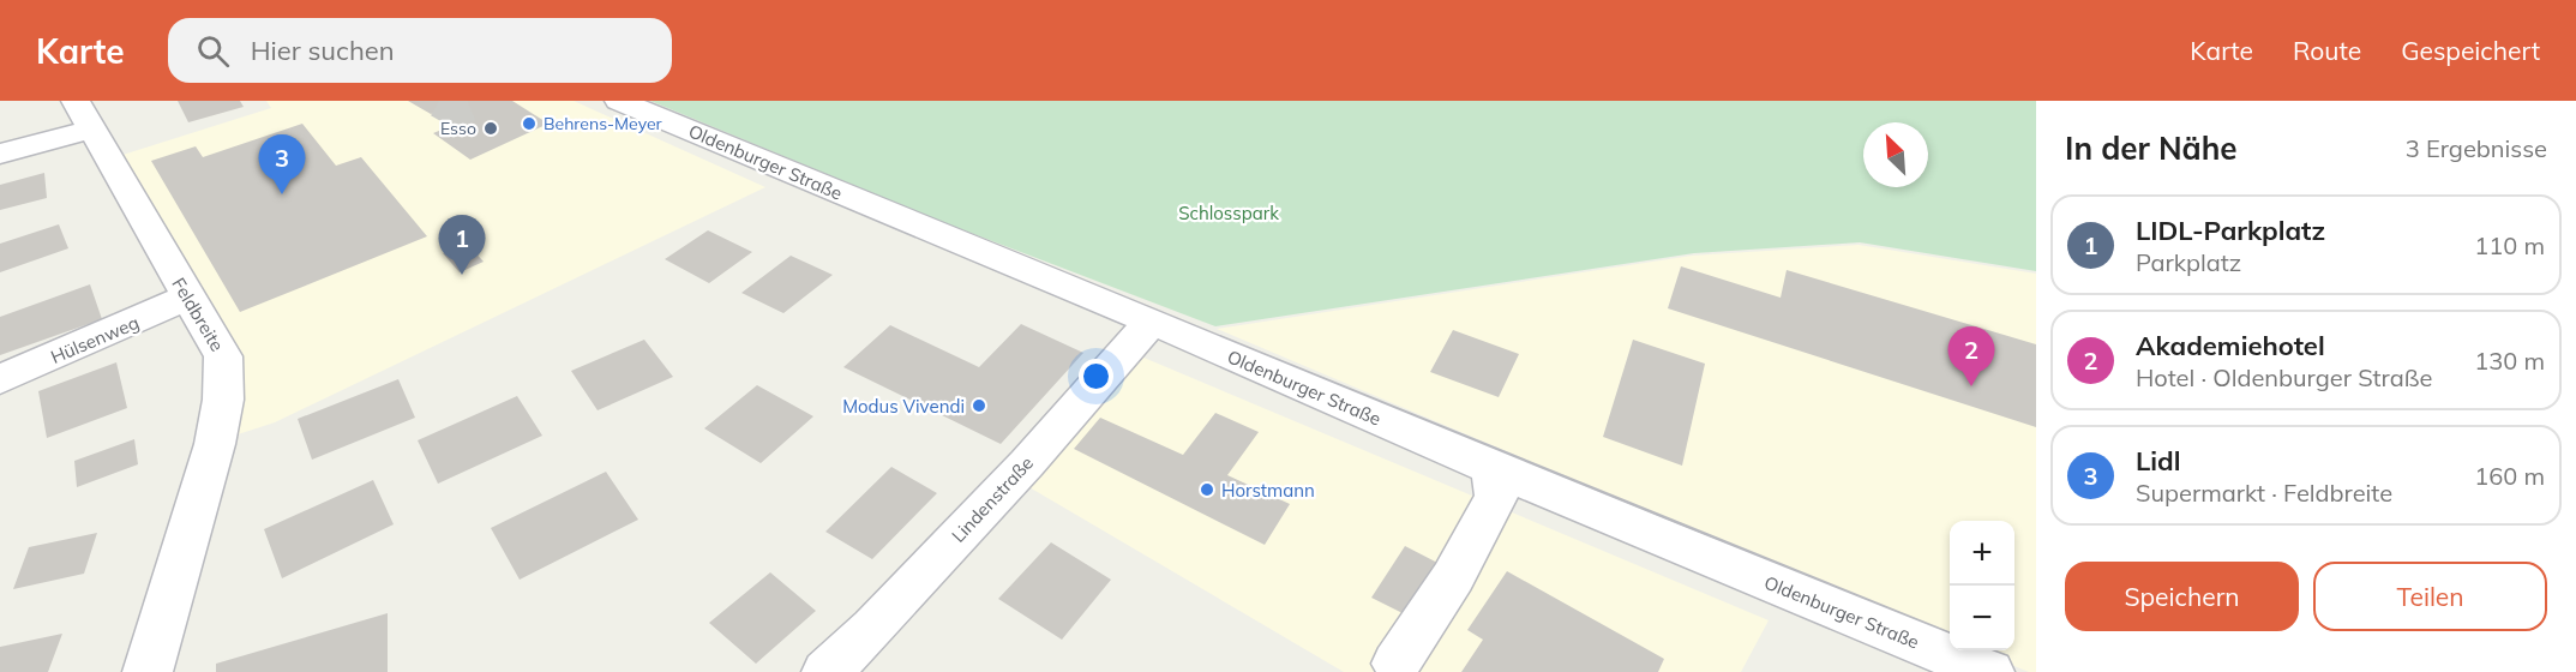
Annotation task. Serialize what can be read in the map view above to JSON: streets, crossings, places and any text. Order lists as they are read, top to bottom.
{
  "streets": {
    "street": [
      "Oldenburger Straße",
      "Feldbreite",
      "Hülsenweg",
      "Lindenstraße"
    ]
  },
  "crossings": [
    ["Oldenburger Straße", "Lindenstraße"],
    ["Feldbreite", "Hülsenweg"]
  ],
  "parks": ["Schlosspark"],
  "places": [
    "Behrens-Meyer",
    "Esso",
    "Modus Vivendi",
    "Horstmann"
  ],
  "north": "top left",
  "page": {
    "header": "Karte",
    "search": "Hier suchen",
    "nav": ["Karte", "Route", "Gespeichert"],
    "heading": ["In der Nähe", "3 Ergebnisse"],
    "pins": ["3", "1", "2"],
    "list": [
      {
        "mark": "1",
        "name": "LIDL-Parkplatz",
        "note": "Parkplatz",
        "value": "110 m"
      },
      {
        "mark": "2",
        "name": "Akademiehotel",
        "note": "Hotel · Oldenburger Straße",
        "value": "130 m"
      },
      {
        "mark": "3",
        "name": "Lidl",
        "note": "Supermarkt · Feldbreite",
        "value": "160 m"
      }
    ],
    "map_buttons": ["+", "−"],
    "buttons": ["Speichern", "Teilen"]
  }
}
